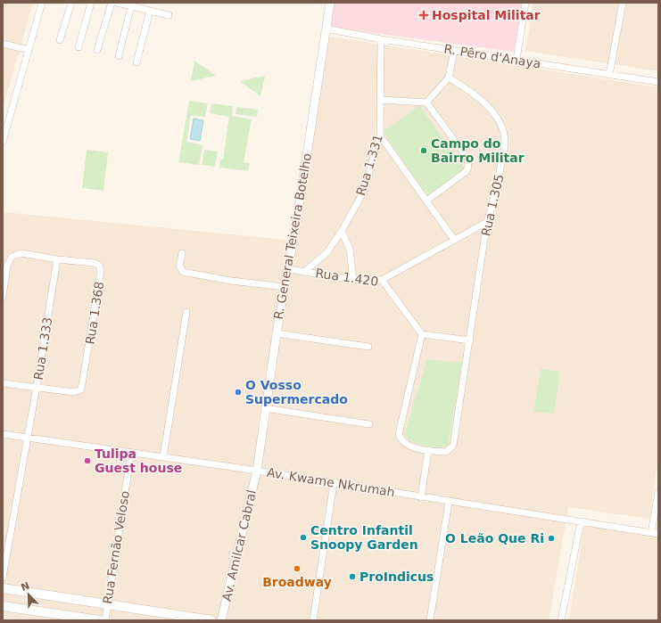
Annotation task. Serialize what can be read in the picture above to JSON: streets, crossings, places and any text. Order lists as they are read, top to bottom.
{
  "streets": {
    "street": [
      "R. Pêro d'Anaya",
      "Rua 1.331",
      "Rua 1.305",
      "R. General Teixeira Botelho",
      "Rua 1.420",
      "Rua 1.368",
      "Rua 1.333",
      "Av. Kwame Nkrumah",
      "Av. Amilcar Cabral",
      "Rua Fernão Veloso"
    ]
  },
  "crossings": [
    ["R. Pêro d'Anaya", "Rua 1.331"],
    ["R. Pêro d'Anaya", "R. General Teixeira Botelho"],
    ["Rua 1.331", "Rua 1.420"],
    ["Rua 1.305", "Rua 1.420"],
    ["R. General Teixeira Botelho", "Rua 1.420"],
    ["R. General Teixeira Botelho", "Av. Kwame Nkrumah"],
    ["R. General Teixeira Botelho", "Av. Amilcar Cabral"],
    ["Rua 1.368", "Rua 1.333"],
    ["Rua 1.333", "Av. Kwame Nkrumah"],
    ["Av. Kwame Nkrumah", "Av. Amilcar Cabral"],
    ["Av. Kwame Nkrumah", "Rua Fernão Veloso"]
  ],
  "places": {
    "health": ["Hospital Militar"],
    "other": [
      "Campo do Bairro Militar",
      "O Vosso Supermercado",
      "Tulipa Guest house",
      "Centro Infantil Snoopy Garden",
      "O Leão Que Ri",
      "Broadway",
      "ProIndicus"
    ]
  },
  "north": "top left"
}
